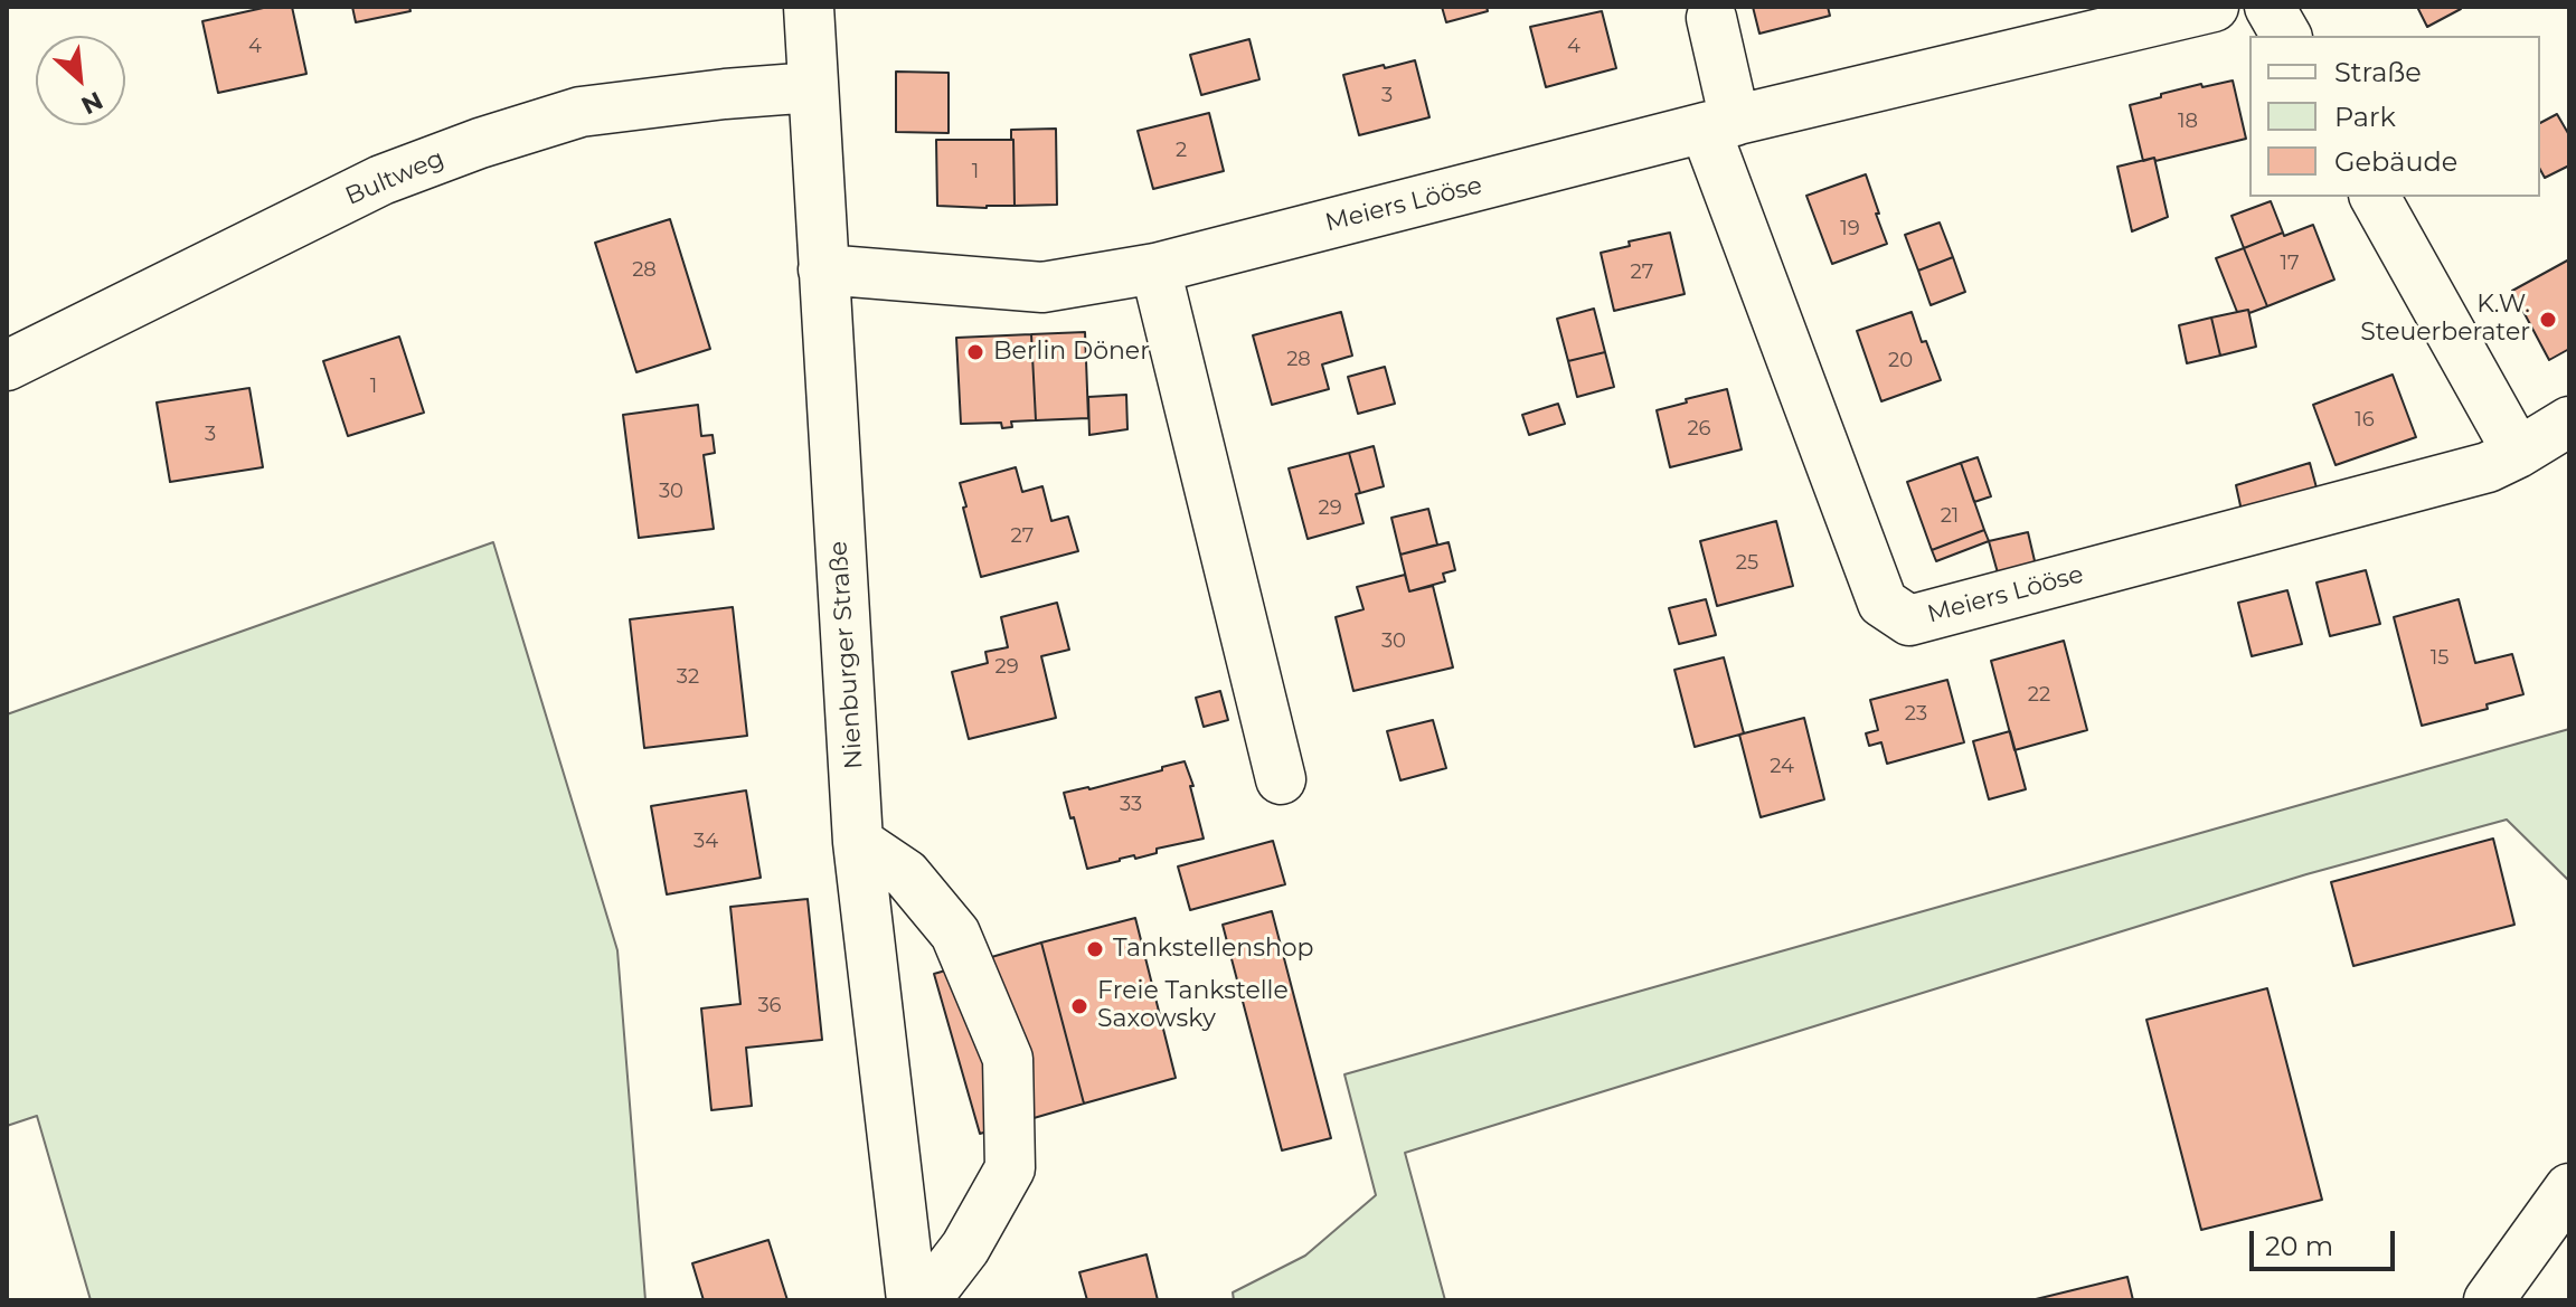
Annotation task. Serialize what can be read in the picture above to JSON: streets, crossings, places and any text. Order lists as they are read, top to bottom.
{
  "streets": {
    "street": ["Bultweg", "Meiers Lööse", "Nienburger Straße"]
  },
  "crossings": [
    ["Bultweg", "Nienburger Straße"],
    ["Meiers Lööse", "Nienburger Straße"]
  ],
  "places": [
    "K.W. Steuerberater",
    "Berlin Döner",
    "Tankstellenshop",
    "Freie Tankstelle Saxowsky"
  ],
  "house_numbers": [
    "4",
    "4",
    "3",
    "18",
    "2",
    "1",
    "19",
    "17",
    "28",
    "27",
    "28",
    "20",
    "1",
    "16",
    "26",
    "3",
    "30",
    "29",
    "21",
    "27",
    "25",
    "30",
    "15",
    "29",
    "32",
    "22",
    "23",
    "24",
    "33",
    "34",
    "36"
  ],
  "legend": ["Straße", "Park", "Gebäude"],
  "scale_bar": "20 m",
  "north": "bottom right"
}
